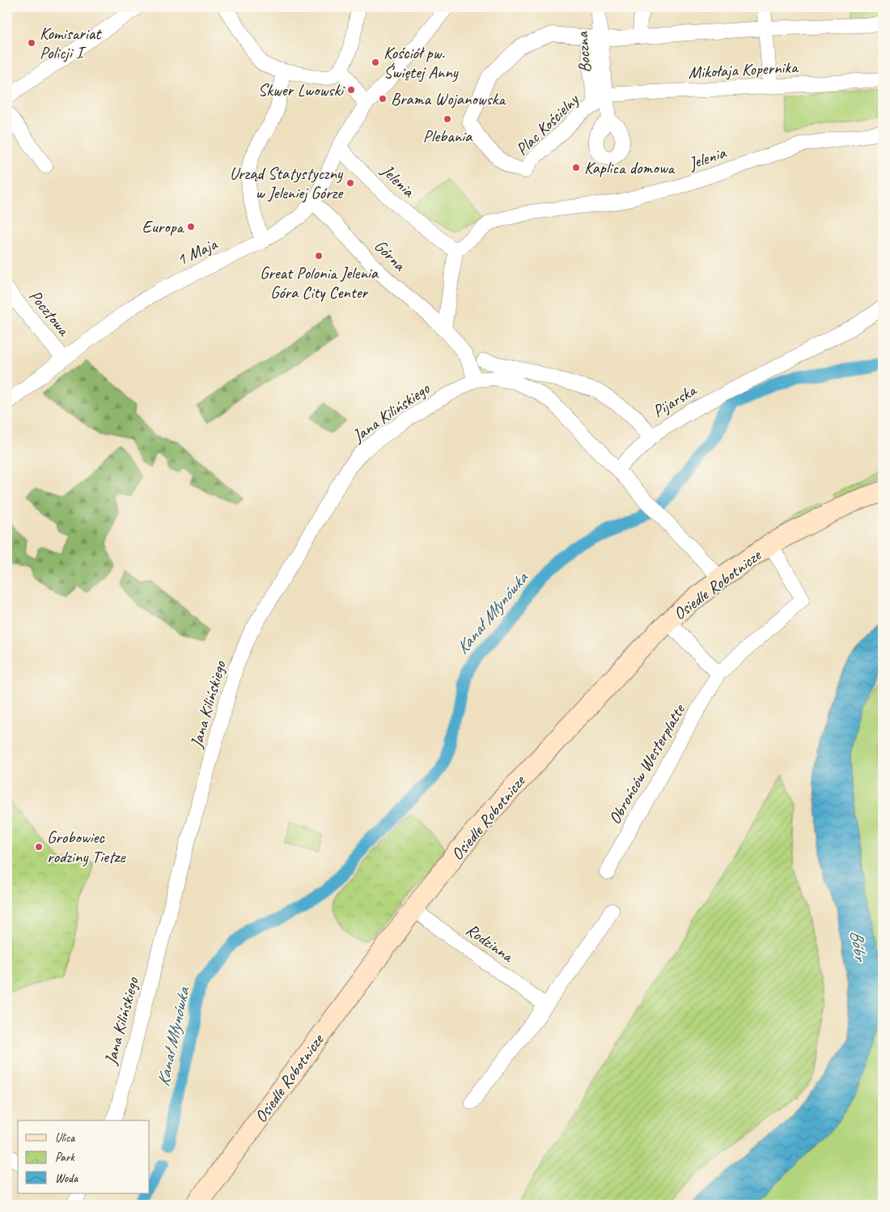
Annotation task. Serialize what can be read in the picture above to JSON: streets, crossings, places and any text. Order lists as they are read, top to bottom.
{
  "streets": {
    "street": [
      "Boczna",
      "Mikołaja Kopernika",
      "Plac Kościelny",
      "Jelenia",
      "1 Maja",
      "Górna",
      "Pocztowa",
      "Pijarska",
      "Jana Kilińskiego",
      "Osiedle Robotnicze",
      "Obrońców Westerplatte",
      "Rodzinna"
    ]
  },
  "crossings": [
    ["Boczna", "Mikołaja Kopernika"],
    ["Boczna", "Plac Kościelny"],
    ["Jelenia", "1 Maja"],
    ["1 Maja", "Górna"],
    ["1 Maja", "Pocztowa"],
    ["Osiedle Robotnicze", "Obrońców Westerplatte"],
    ["Osiedle Robotnicze", "Rodzinna"]
  ],
  "water": ["Kanał Młynówka", "Bóbr"],
  "places": [
    "Komisariat Policji I",
    "Kościół pw. Świętej Anny",
    "Skwer Lwowski",
    "Brama Wojanowska",
    "Plebania",
    "Kaplica domowa",
    "Urząd Statystyczny w Jeleniej Górze",
    "Europa",
    "Great Polonia Jelenia Góra City Center",
    "Grobowiec rodziny Tietze"
  ],
  "legend": ["Ulica", "Park", "Woda"]
}
